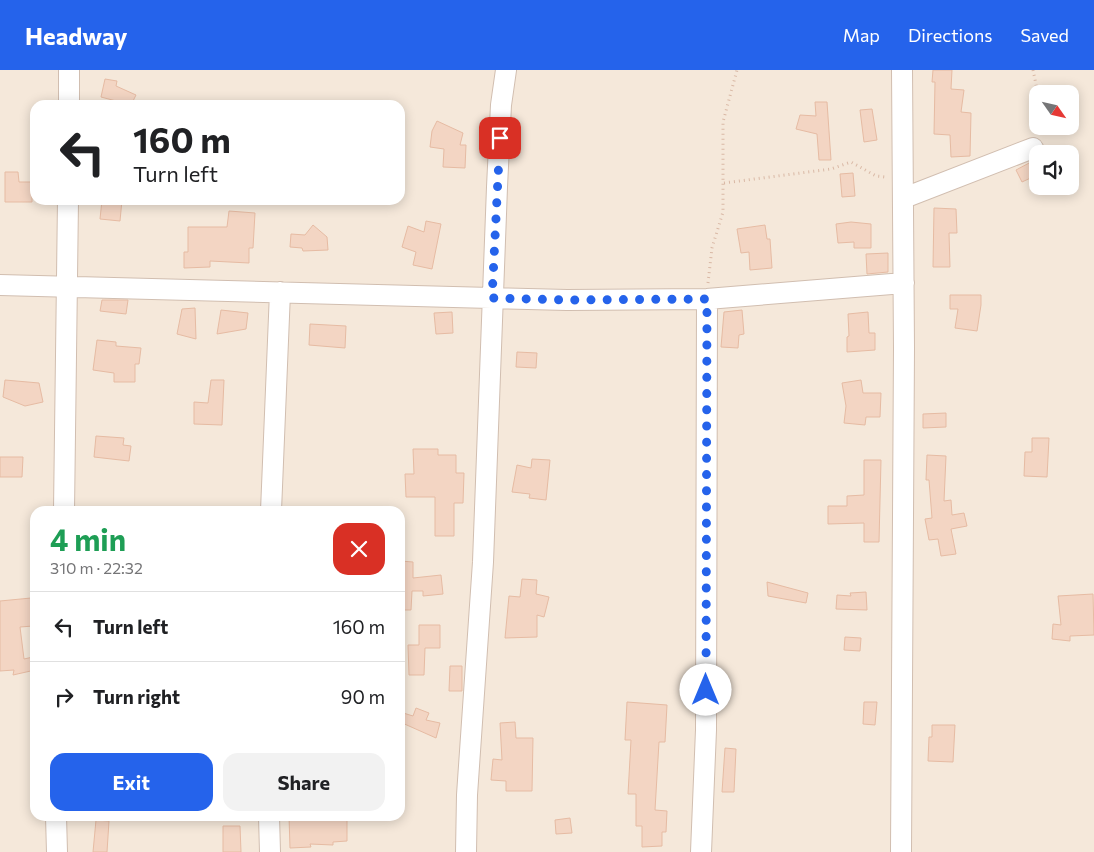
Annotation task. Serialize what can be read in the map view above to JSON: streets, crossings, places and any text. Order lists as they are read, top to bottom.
{
  "north": "bottom right",
  "page": {
    "header": "Headway",
    "nav": ["Map", "Directions", "Saved"],
    "turn": ["160 m", "Turn left"],
    "heading": ["4 min", "310 m · 22:32"],
    "list": [
      {
        "name": "Turn left",
        "value": "160 m"
      },
      {
        "name": "Turn right",
        "value": "90 m"
      }
    ],
    "buttons": ["Exit", "Share"]
  }
}
